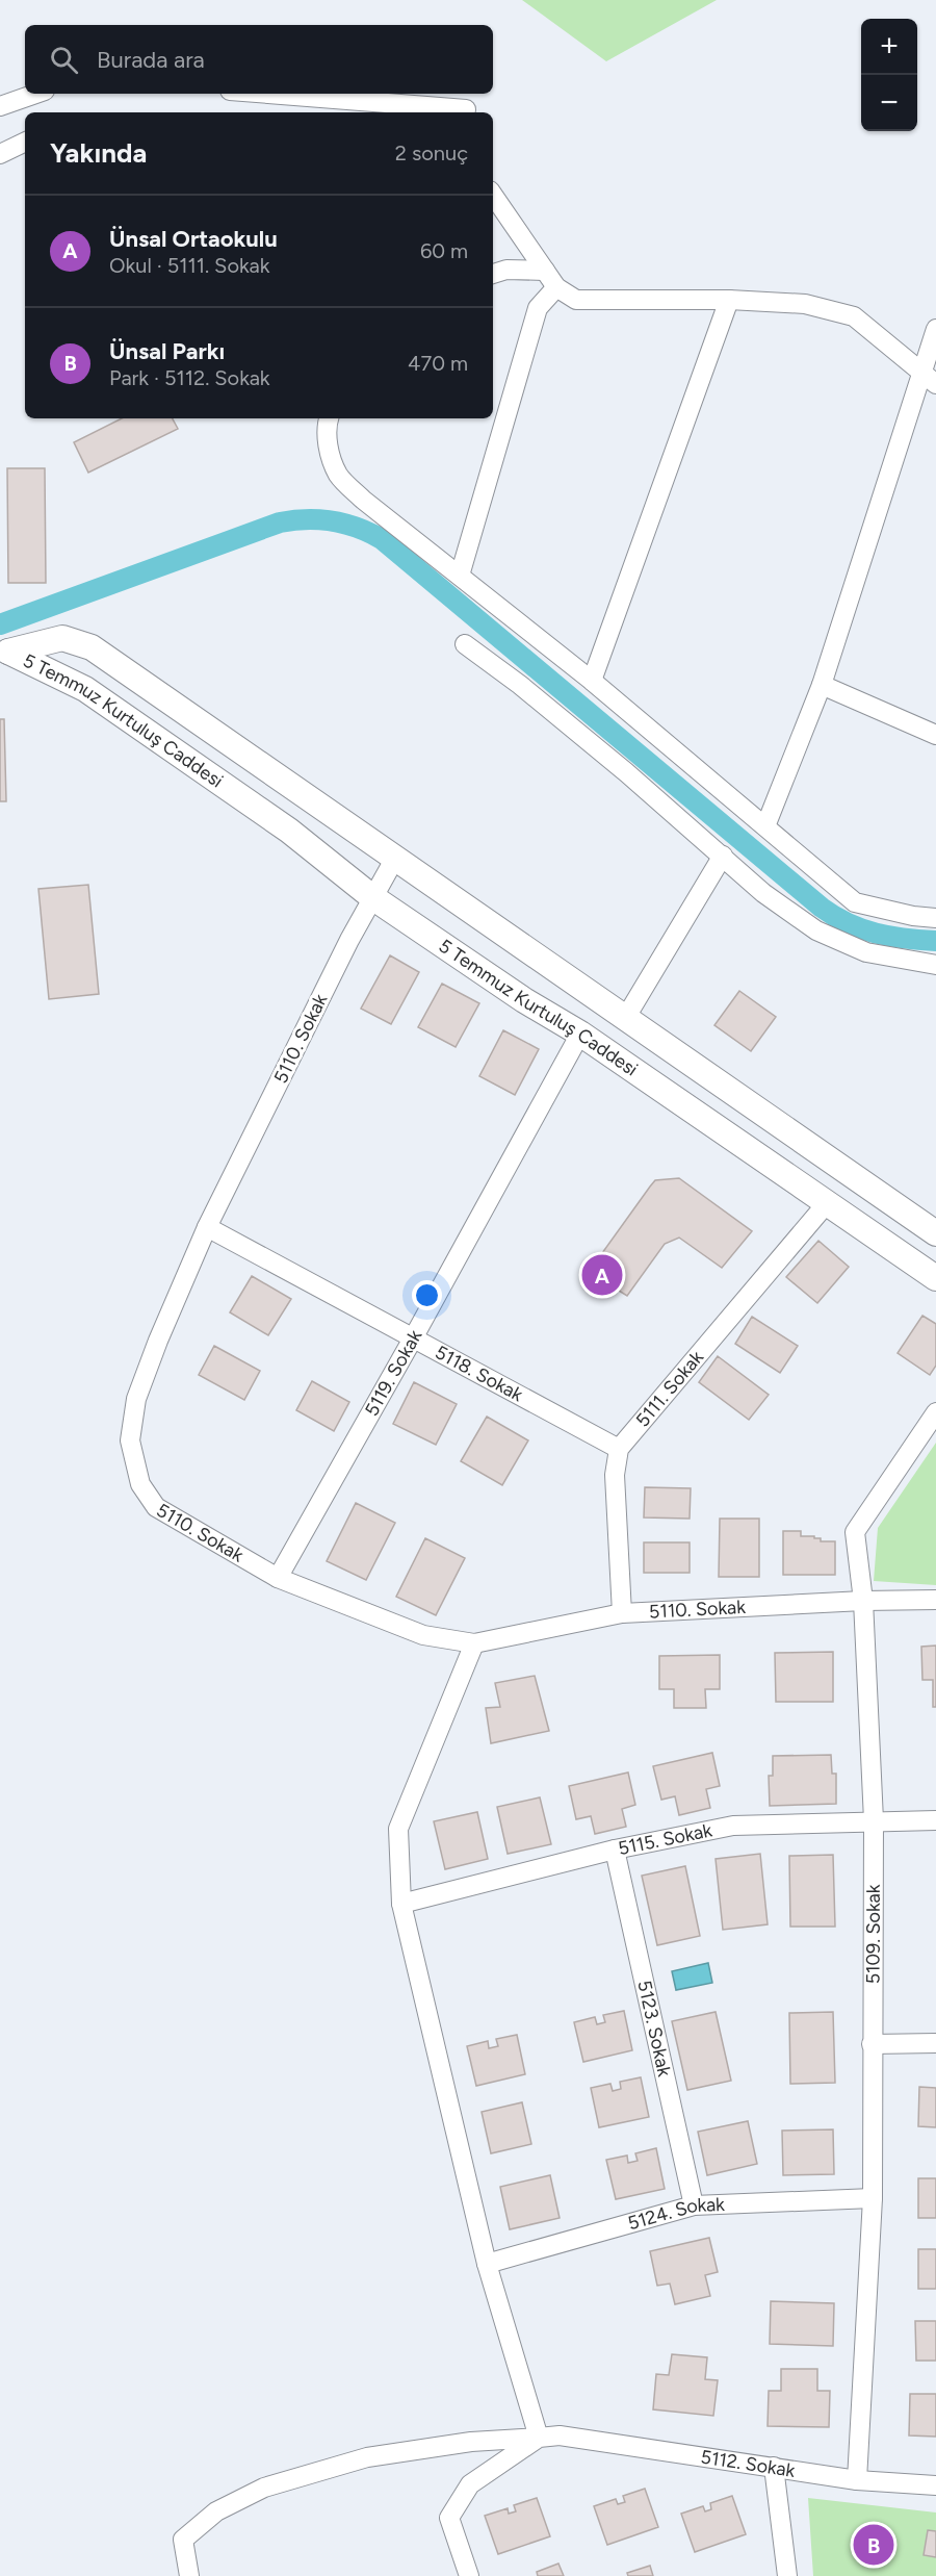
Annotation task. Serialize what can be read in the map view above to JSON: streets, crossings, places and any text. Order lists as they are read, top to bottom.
{
  "streets": {
    "main road": ["5 Temmuz Kurtuluş Caddesi"],
    "street": [
      "5110. Sokak",
      "5119. Sokak",
      "5118. Sokak",
      "5111. Sokak",
      "5115. Sokak",
      "5109. Sokak",
      "5123. Sokak",
      "5124. Sokak",
      "5112. Sokak"
    ]
  },
  "crossings": [
    ["5 Temmuz Kurtuluş Caddesi", "5110. Sokak"],
    ["5 Temmuz Kurtuluş Caddesi", "5119. Sokak"],
    ["5 Temmuz Kurtuluş Caddesi", "5111. Sokak"],
    ["5110. Sokak", "5119. Sokak"],
    ["5110. Sokak", "5118. Sokak"],
    ["5110. Sokak", "5109. Sokak"],
    ["5119. Sokak", "5118. Sokak"],
    ["5118. Sokak", "5111. Sokak"],
    ["5115. Sokak", "5109. Sokak"],
    ["5115. Sokak", "5123. Sokak"],
    ["5109. Sokak", "5124. Sokak"],
    ["5109. Sokak", "5112. Sokak"],
    ["5123. Sokak", "5124. Sokak"]
  ],
  "page": {
    "map_buttons": ["+", "−"],
    "search": "Burada ara",
    "heading": ["Yakında", "2 sonuç"],
    "list": [
      {
        "mark": "A",
        "name": "Ünsal Ortaokulu",
        "note": "Okul · 5111. Sokak",
        "value": "60 m"
      },
      {
        "mark": "B",
        "name": "Ünsal Parkı",
        "note": "Park · 5112. Sokak",
        "value": "470 m"
      }
    ],
    "pins": ["A", "B"]
  }
}
